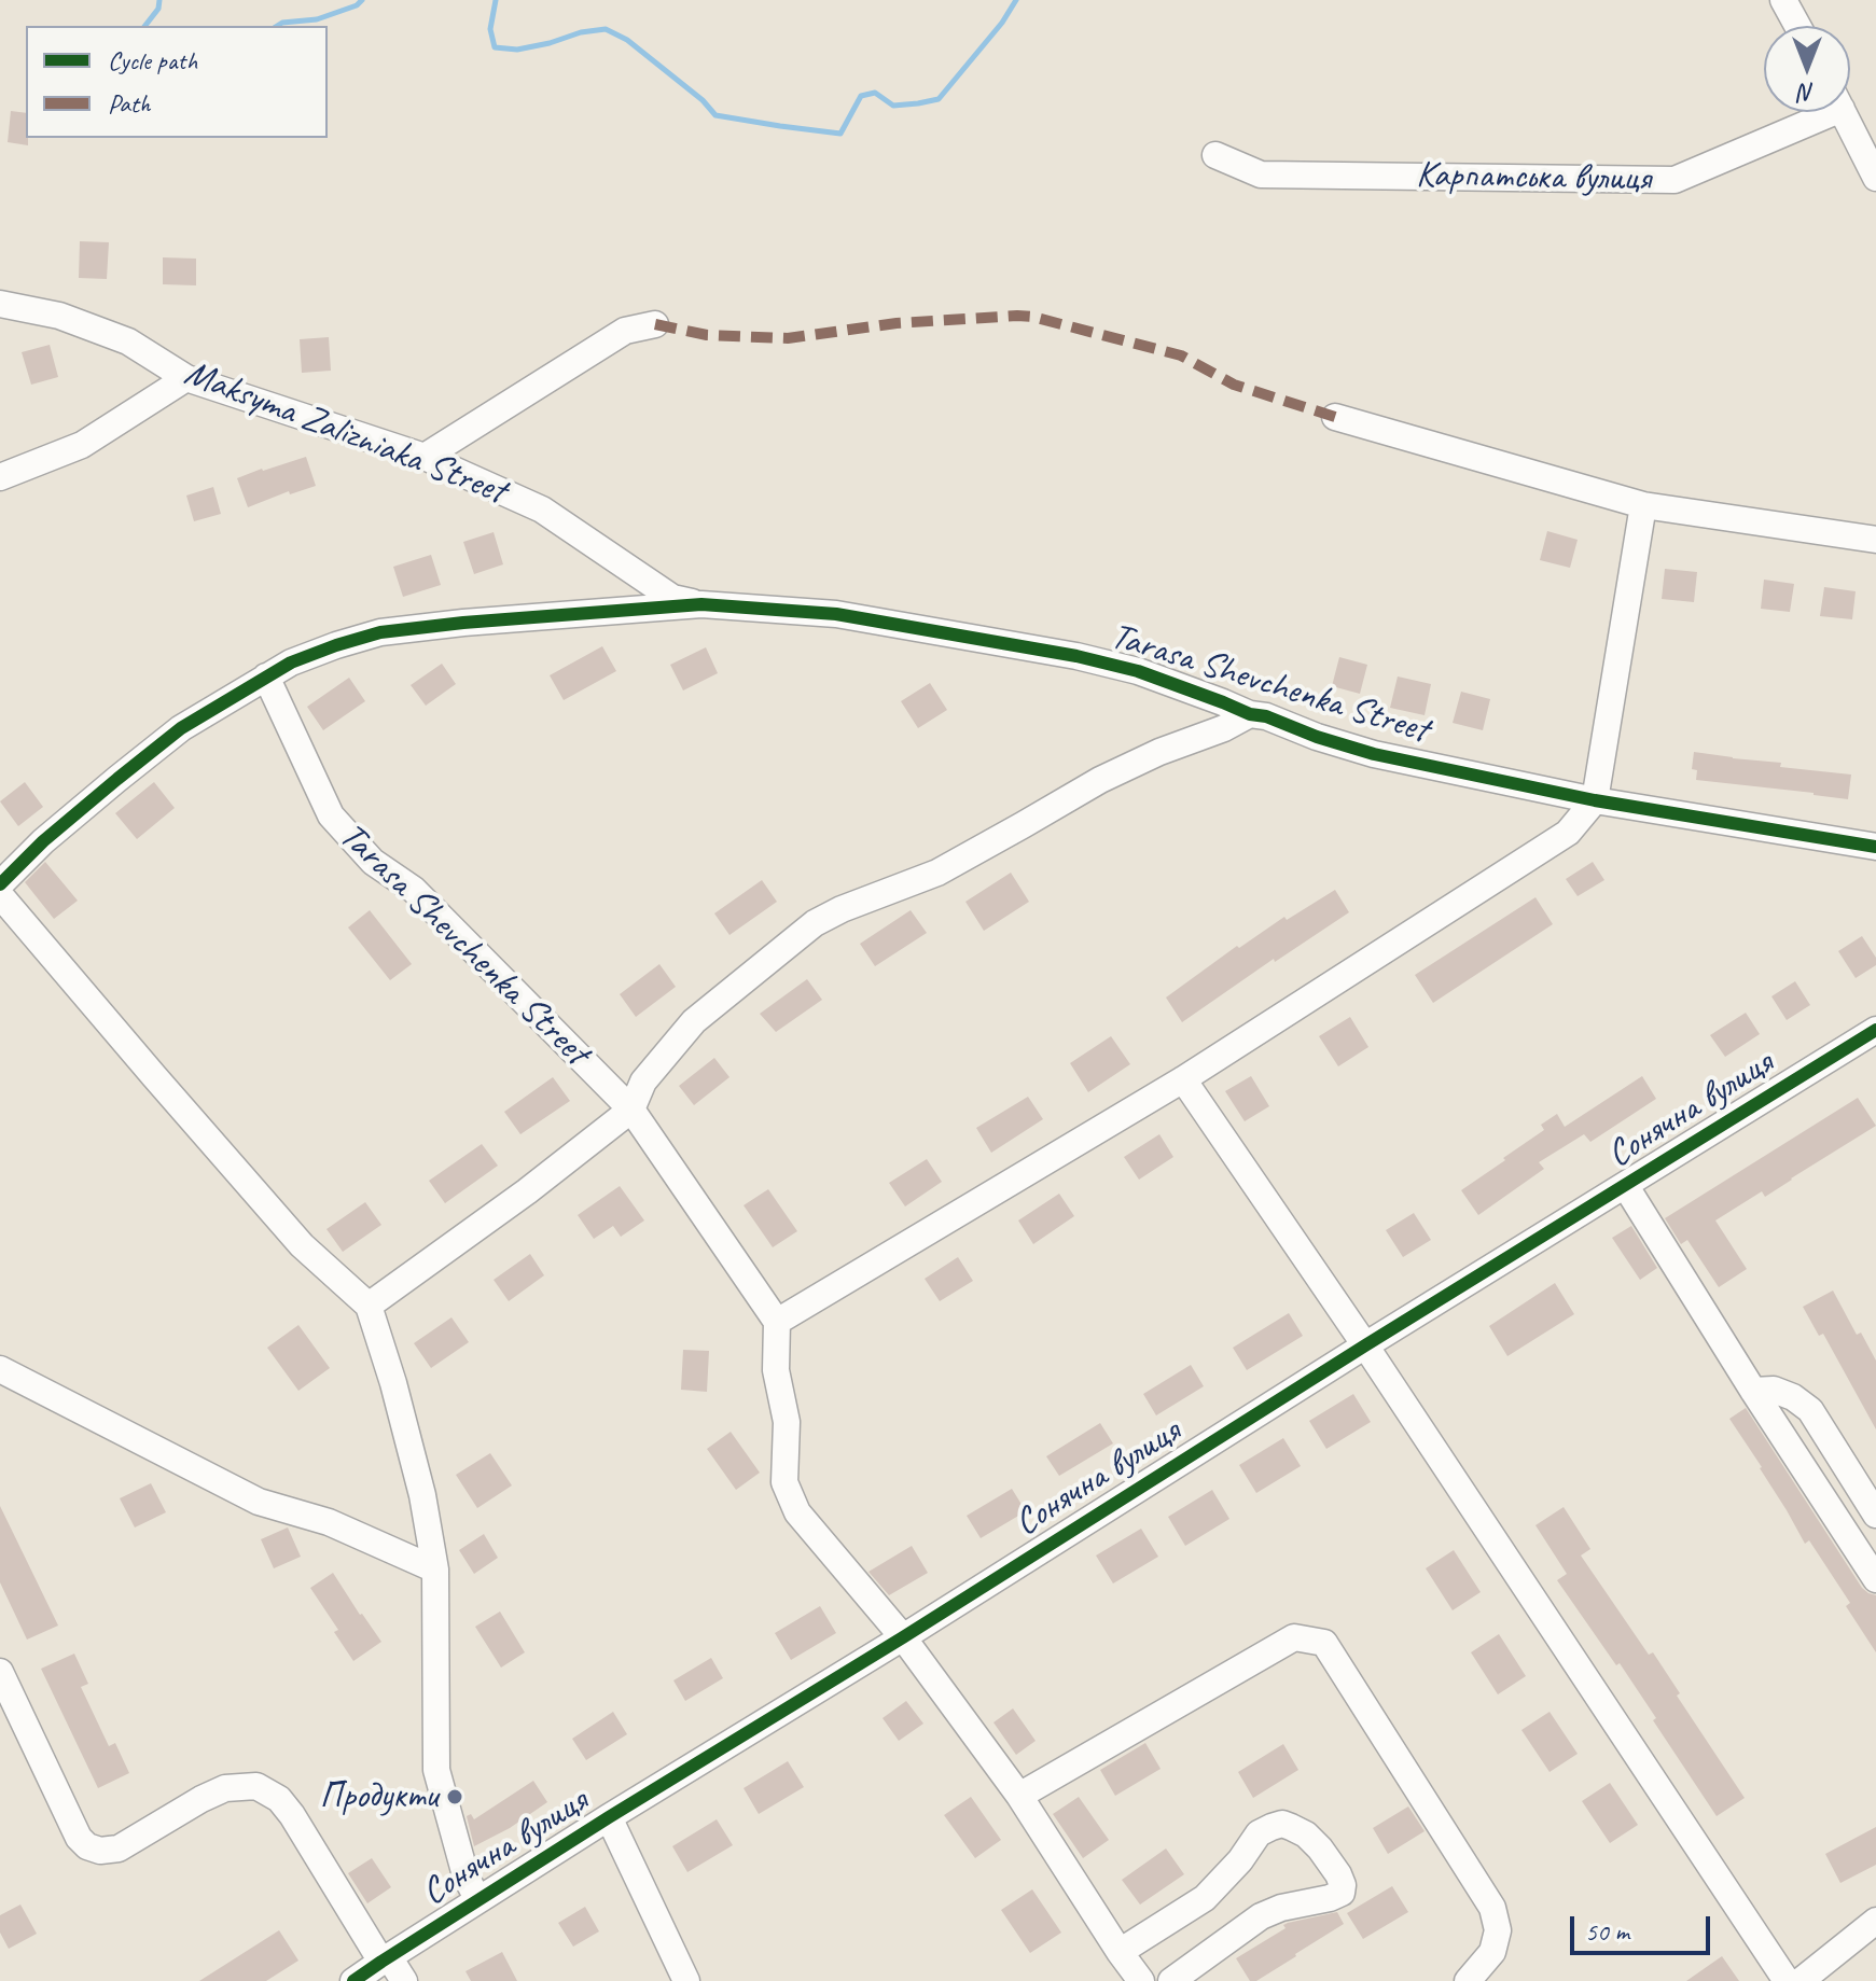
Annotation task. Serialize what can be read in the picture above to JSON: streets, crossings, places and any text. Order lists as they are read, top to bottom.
{
  "streets": {
    "street": [
      "Карпатська вулиця",
      "Maksyma Zalizniaka Street",
      "Tarasa Shevchenka Street",
      "Сонячна вулиця"
    ]
  },
  "crossings": [
    ["Maksyma Zalizniaka Street", "Tarasa Shevchenka Street"]
  ],
  "places": ["Продукти"],
  "legend": ["Cycle path", "Path"],
  "scale_bar": "50 m",
  "north": "bottom"
}
